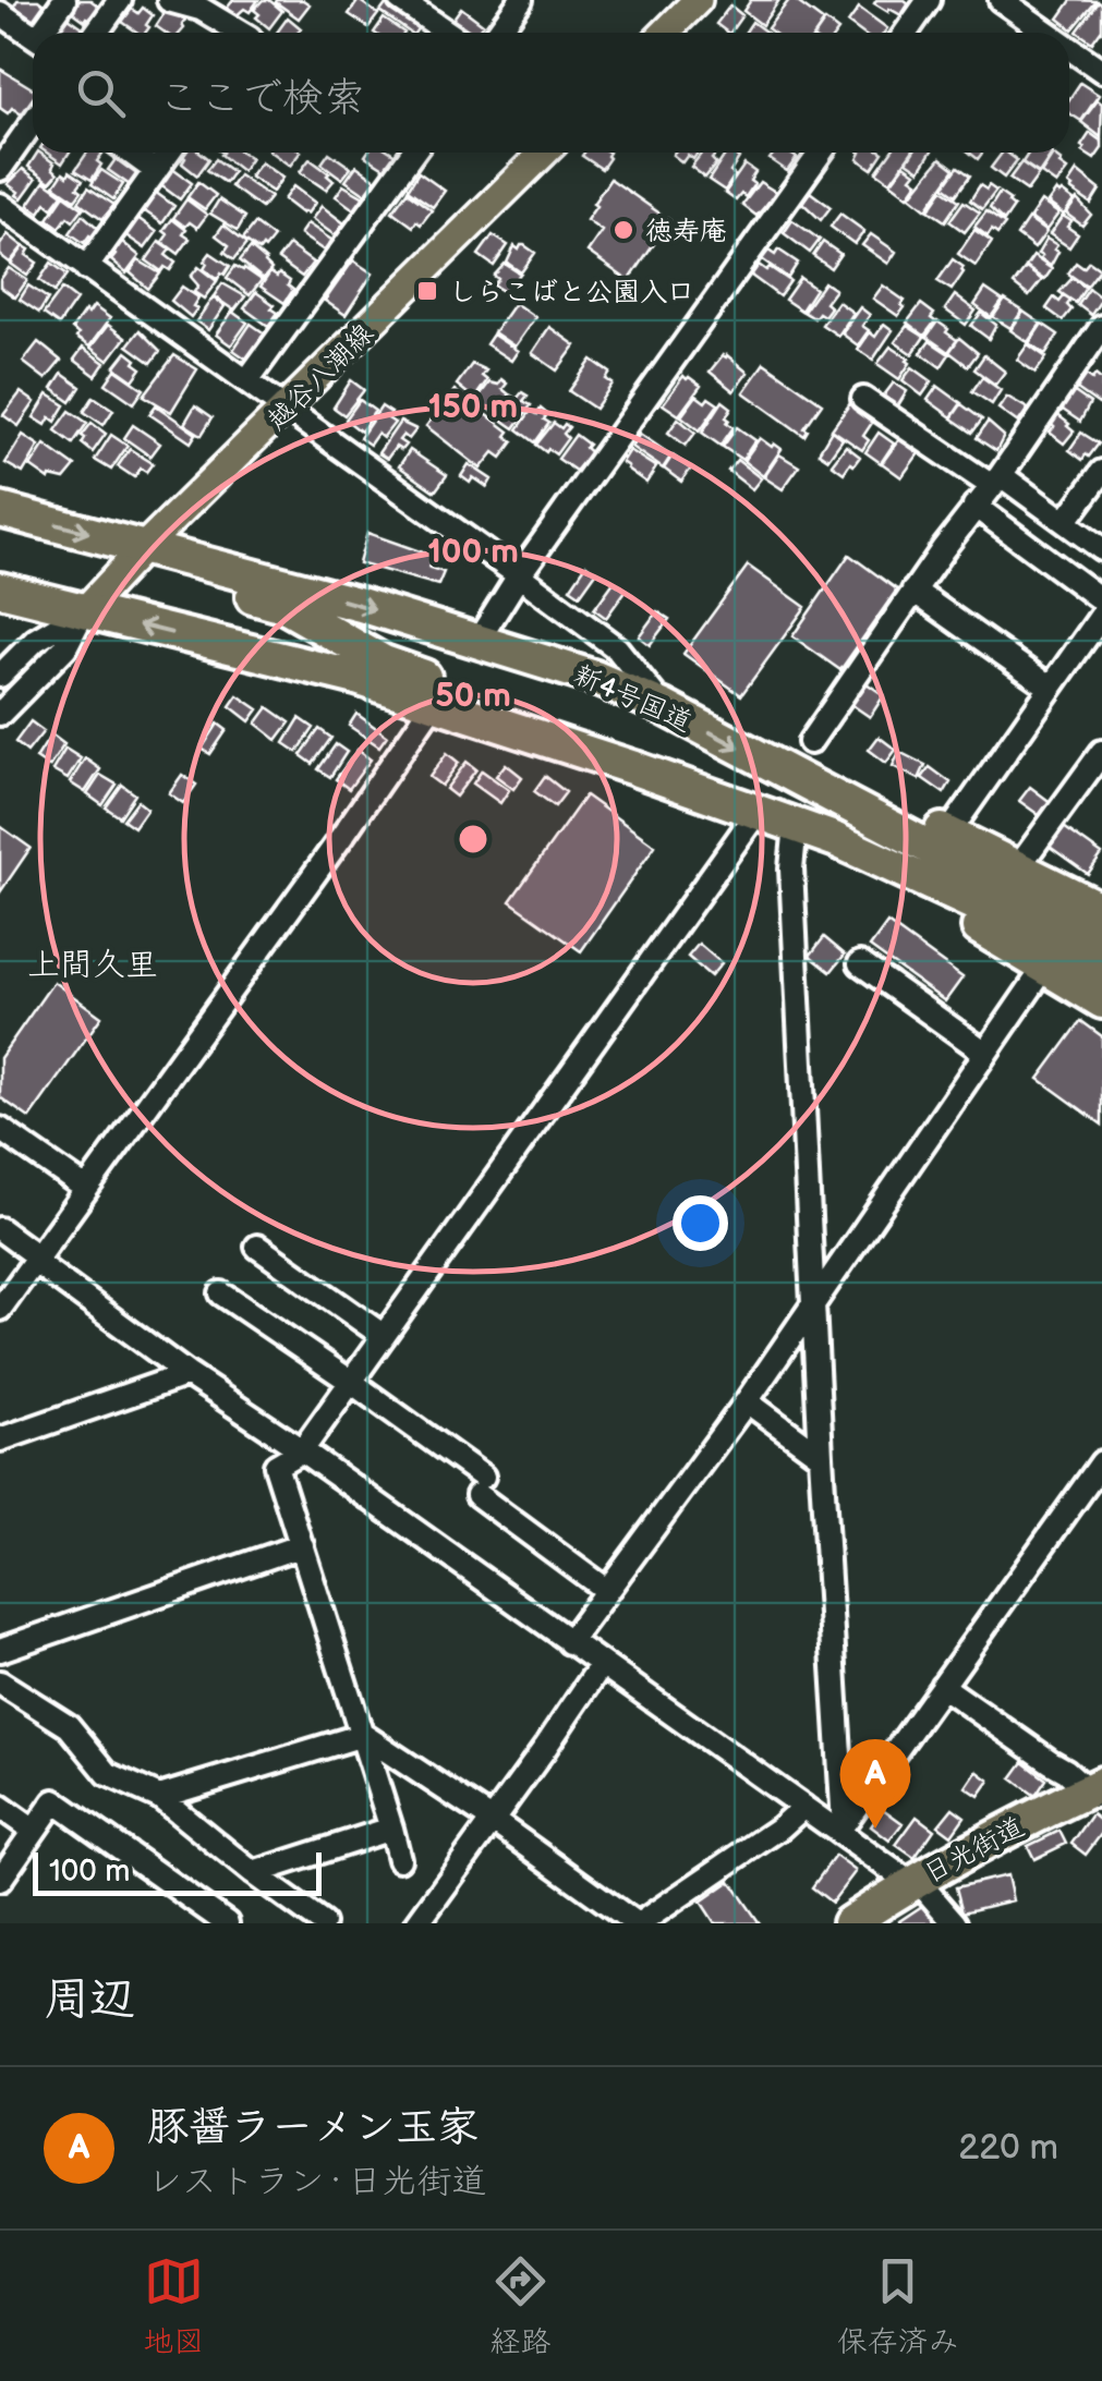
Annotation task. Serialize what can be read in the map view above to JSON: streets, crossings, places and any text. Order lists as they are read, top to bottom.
{
  "streets": {
    "highway": ["新4号国道", "日光街道"],
    "main road": ["越谷八潮線"]
  },
  "crossings": [
    ["越谷八潮線", "新4号国道"]
  ],
  "districts": ["上間久里"],
  "places": {
    "other": ["徳寿庵"],
    "transit": ["しらこばと公園入口"]
  },
  "scale_bar": "100 m",
  "page": {
    "search": "ここで検索",
    "pins": "A",
    "scale": "100 m",
    "heading": "周辺",
    "list": [
      {
        "mark": "A",
        "name": "豚醤ラーメン玉家",
        "note": "レストラン · 日光街道",
        "value": "220 m"
      }
    ],
    "nav": ["地図", "経路", "保存済み"]
  },
  "rings": ["150 m", "100 m", "50 m"]
}
